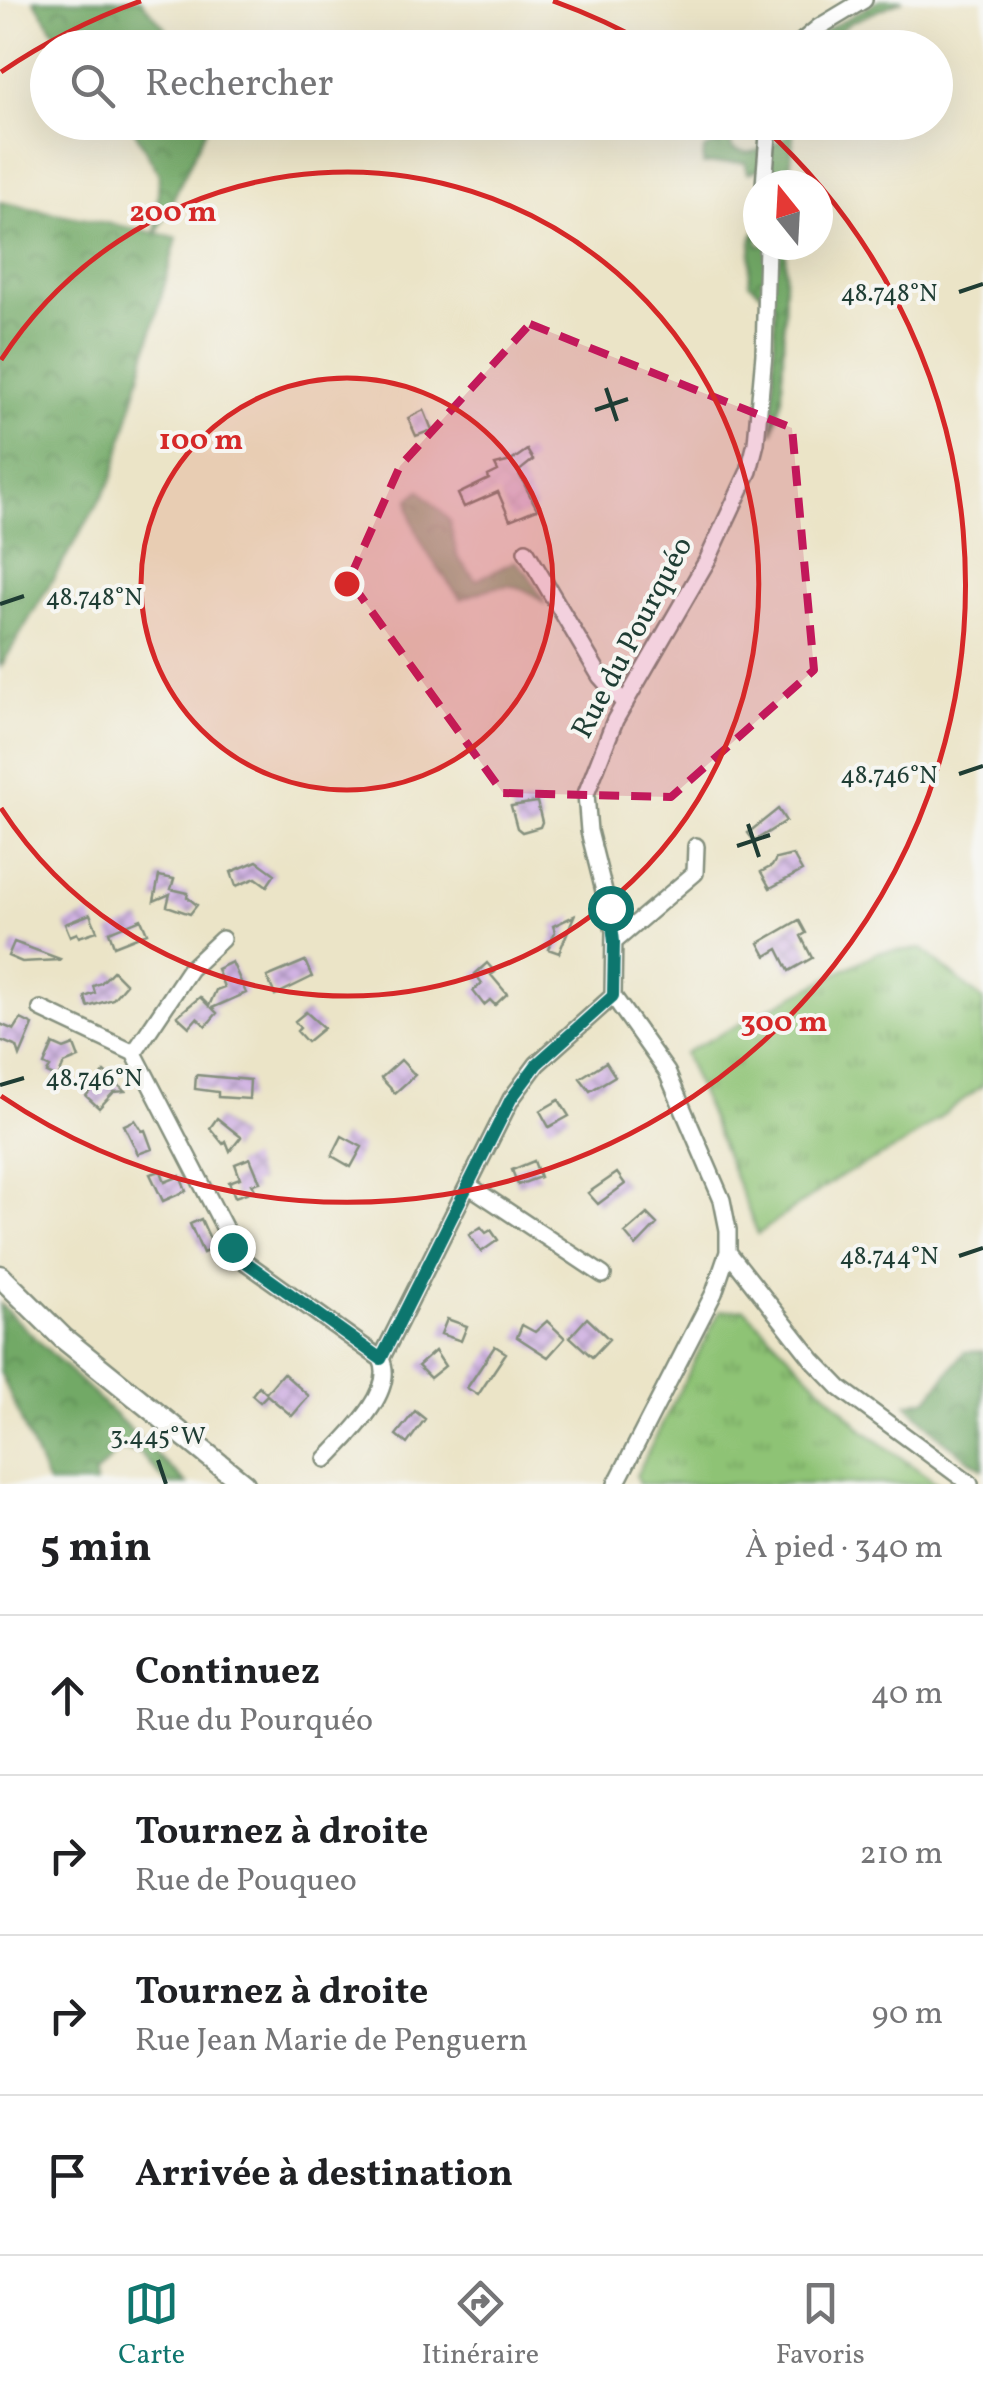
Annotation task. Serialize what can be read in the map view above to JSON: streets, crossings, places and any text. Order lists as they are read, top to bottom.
{
  "streets": {
    "street": ["Rue du Pourquéo"]
  },
  "north": "top",
  "page": {
    "search": "Rechercher",
    "heading": ["5 min", "À pied · 340 m"],
    "list": [
      ["Continuez", "Rue du Pourquéo", "40 m"],
      ["Tournez à droite", "Rue de Pouqueo", "210 m"],
      ["Tournez à droite", "Rue Jean Marie de Penguern", "90 m"],
      "Arrivée à destination"
    ],
    "nav": ["Carte", "Itinéraire", "Favoris"]
  },
  "coordinates": [
    "48.748°N",
    "48.746°N",
    "48.744°N",
    "3.445°W"
  ],
  "rings": ["200 m", "100 m", "300 m"]
}
